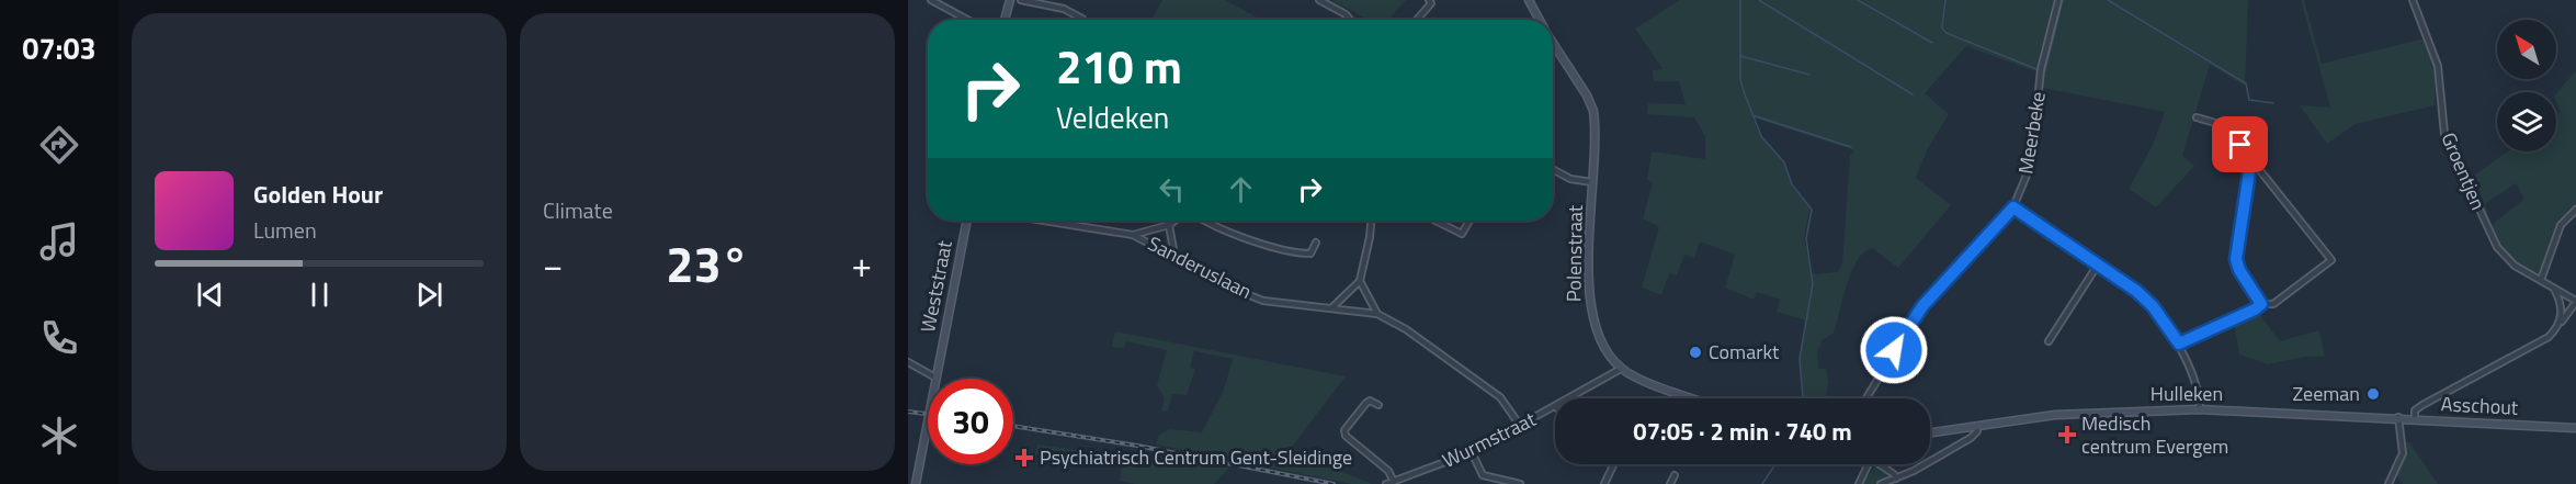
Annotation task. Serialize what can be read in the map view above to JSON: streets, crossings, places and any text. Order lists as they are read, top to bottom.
{
  "streets": {
    "main road": [
      "Polenstraat",
      "Weststraat",
      "Hulleken",
      "Asschout"
    ],
    "street": [
      "Meerbeke",
      "Groentjen",
      "Sanderuslaan",
      "Wurmstraat"
    ]
  },
  "crossings": [
    ["Polenstraat", "Wurmstraat"],
    ["Sanderuslaan", "Wurmstraat"],
    ["Hulleken", "Asschout"]
  ],
  "places": {
    "other": ["Comarkt", "Zeeman"],
    "health": ["Medisch centrum Evergem", "Psychiatrisch Centrum Gent-Sleidinge"]
  },
  "north": "top left",
  "page": {
    "tabs": "07:03",
    "tile": "Climate",
    "turn": ["210 m", "Veldeken"],
    "song": ["Golden Hour", "Lumen"],
    "heat": ["−", "23°", "+"],
    "limit": "30",
    "trip": "07:05 · 2 min · 740 m"
  }
}
